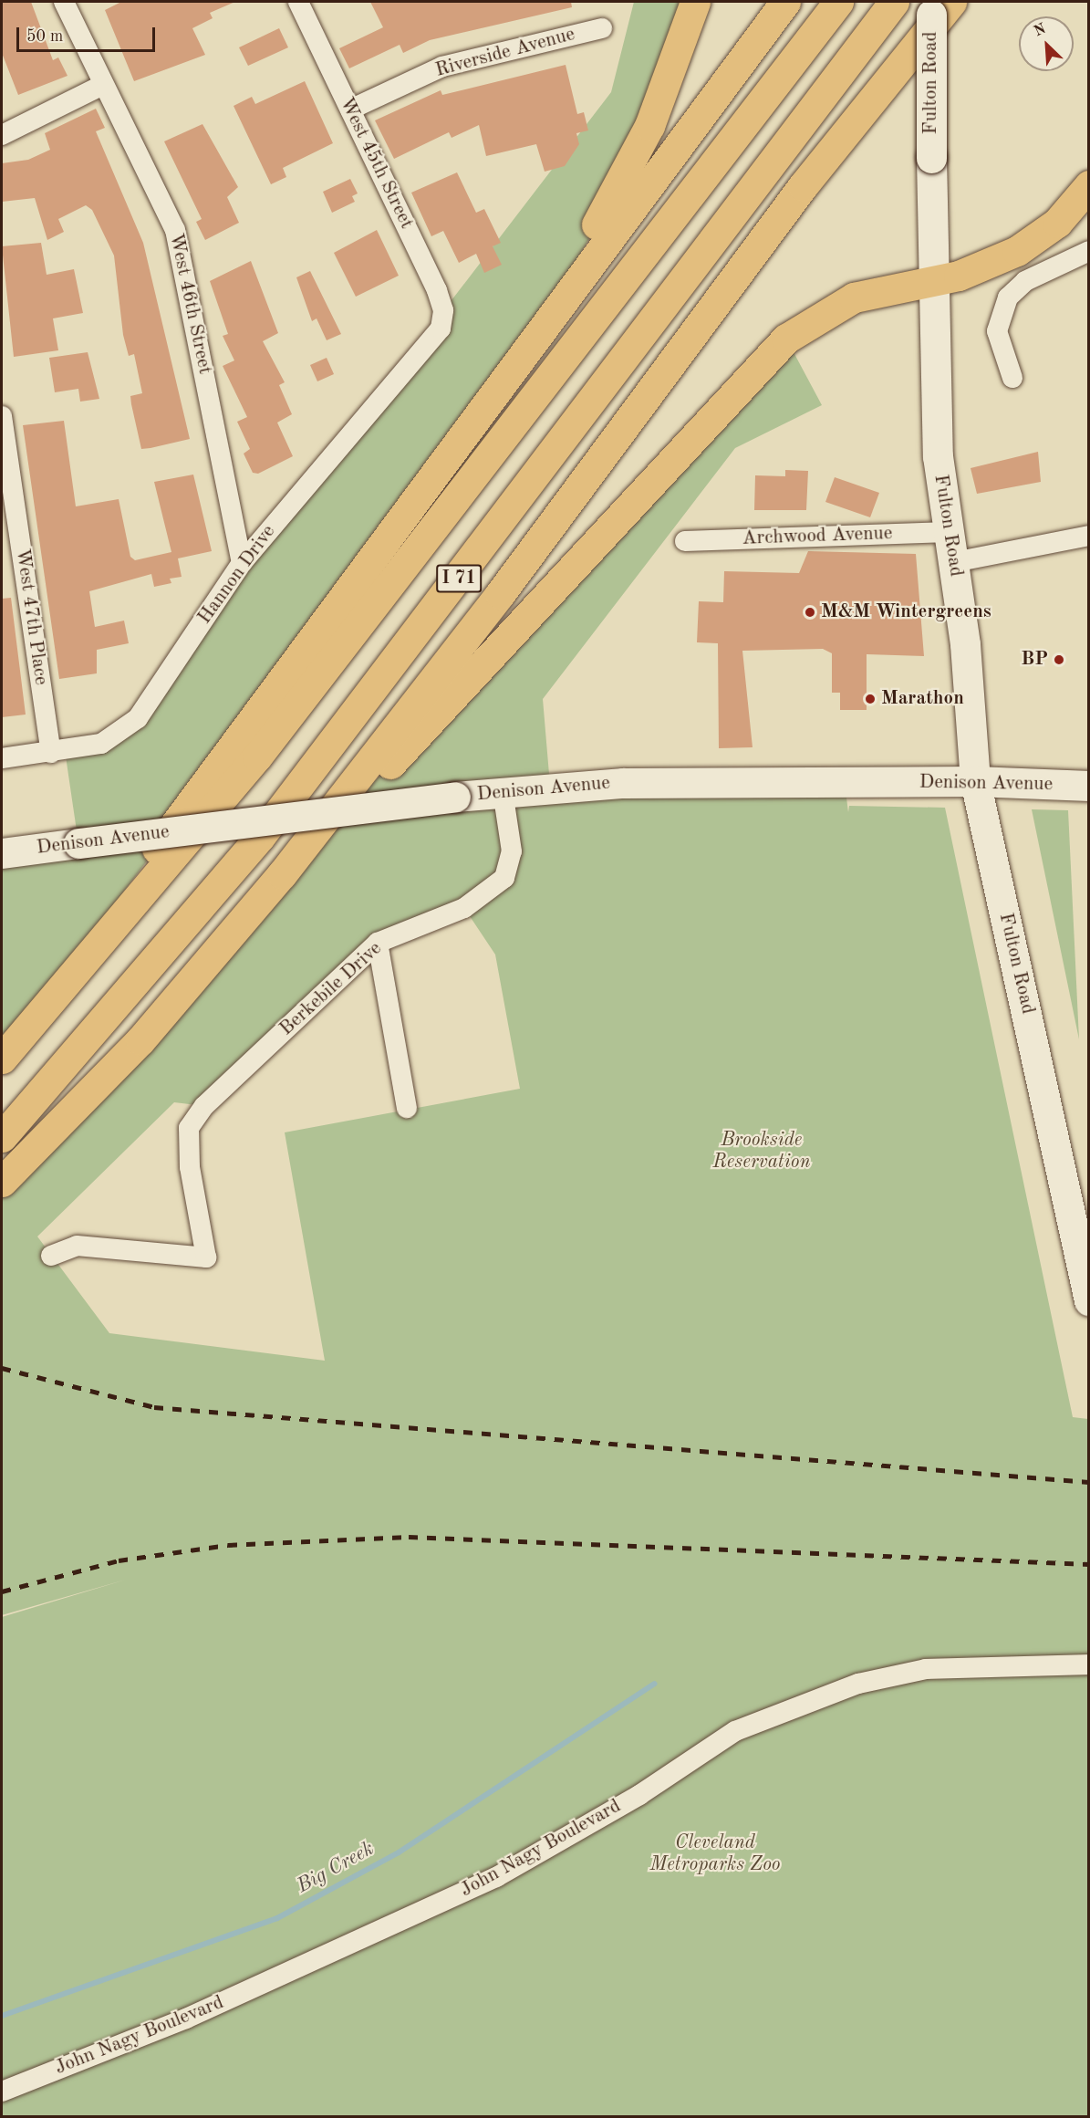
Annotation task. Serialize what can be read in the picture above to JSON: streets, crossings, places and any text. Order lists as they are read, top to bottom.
{
  "streets": {
    "highway": ["I 71"],
    "main road": ["Fulton Road", "Denison Avenue"],
    "street": [
      "Riverside Avenue",
      "West 45th Street",
      "West 46th Street",
      "Archwood Avenue",
      "Hannon Drive",
      "West 47th Place",
      "Berkebile Drive",
      "John Nagy Boulevard"
    ]
  },
  "crossings": [
    ["Riverside Avenue", "West 45th Street"],
    ["Fulton Road", "Archwood Avenue"],
    ["Fulton Road", "Denison Avenue"],
    ["West 45th Street", "Hannon Drive"],
    ["West 46th Street", "Hannon Drive"],
    ["Hannon Drive", "West 47th Place"],
    ["Denison Avenue", "Berkebile Drive"]
  ],
  "water": ["Big Creek"],
  "parks": ["Brookside Reservation", "Cleveland Metroparks Zoo"],
  "places": ["M&M Wintergreens", "BP", "Marathon"],
  "scale_bar": "50 m",
  "north": "top left"
}
